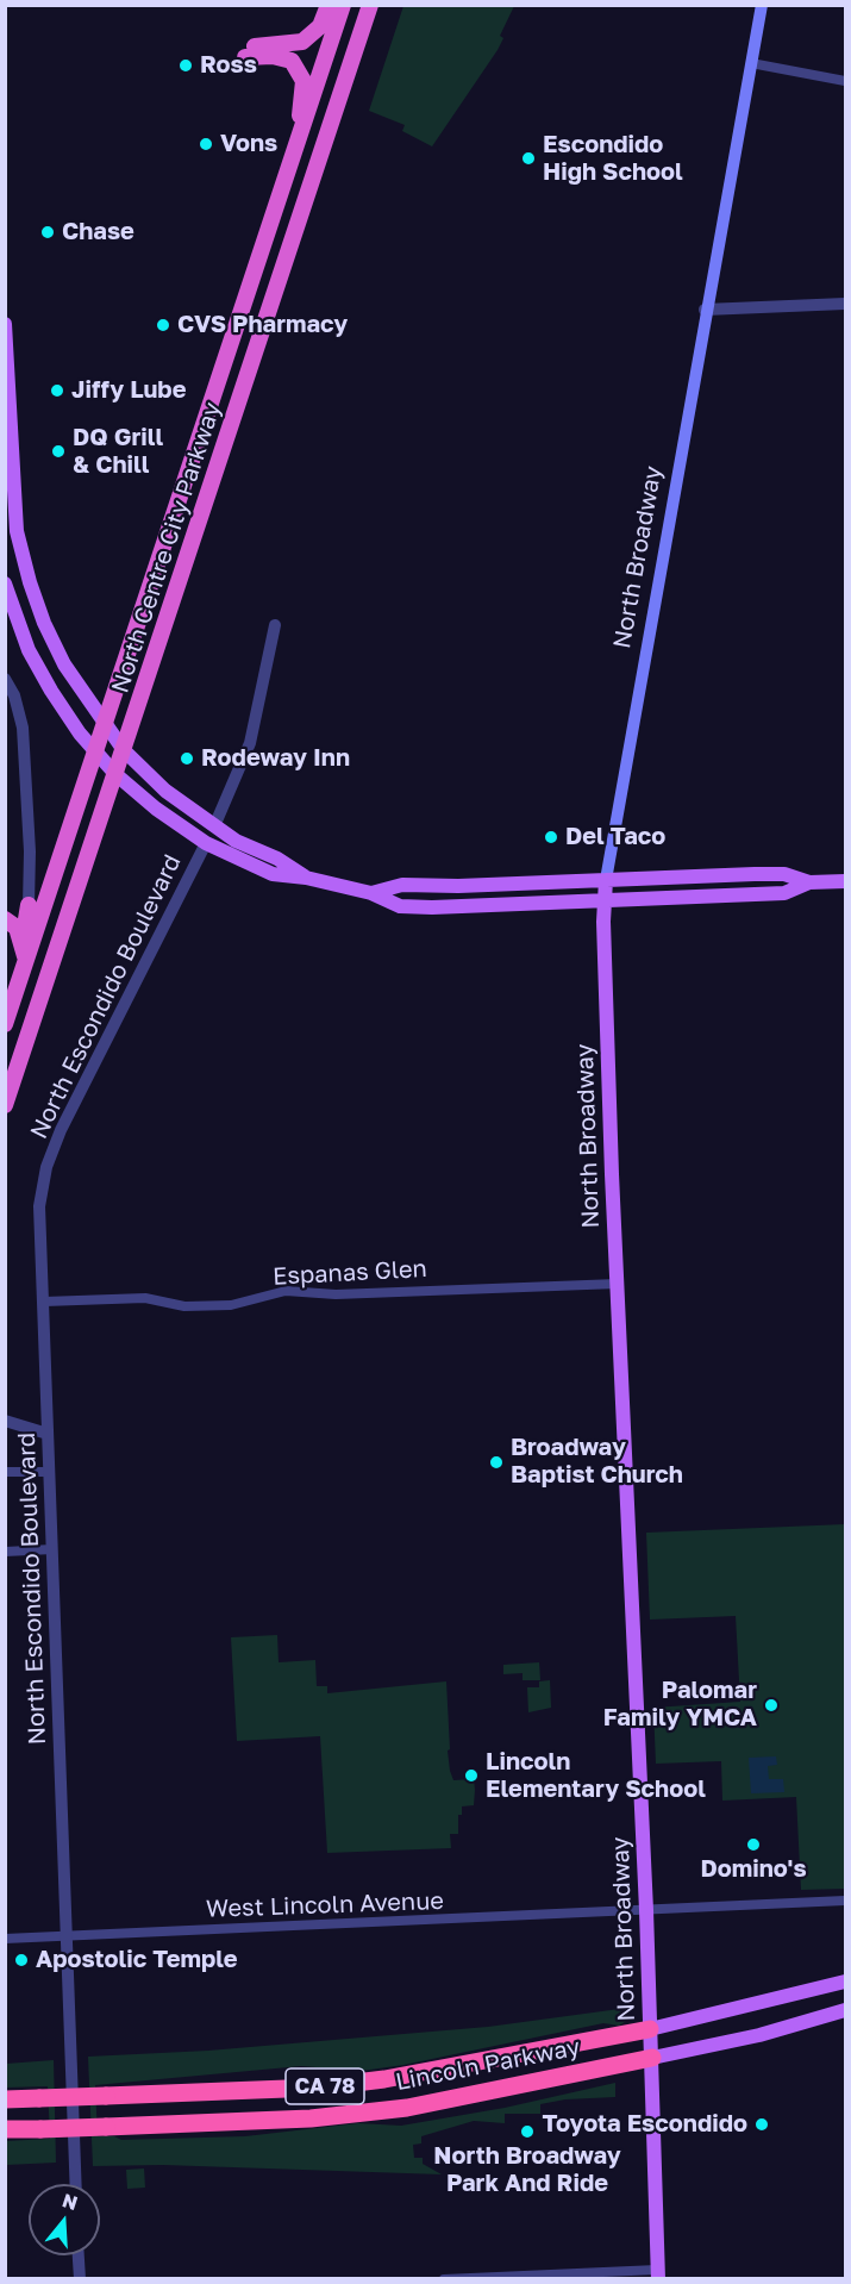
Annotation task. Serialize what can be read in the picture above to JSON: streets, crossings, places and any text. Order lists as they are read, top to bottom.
{
  "streets": {
    "highway": ["North Centre City Parkway", "Lincoln Parkway", "CA 78"],
    "main road": ["North Broadway"],
    "street": ["North Escondido Boulevard", "Espanas Glen", "West Lincoln Avenue"]
  },
  "crossings": [
    ["North Broadway", "Espanas Glen"],
    ["North Broadway", "West Lincoln Avenue"],
    ["North Broadway", "Lincoln Parkway"],
    ["North Escondido Boulevard", "Espanas Glen"],
    ["North Escondido Boulevard", "West Lincoln Avenue"]
  ],
  "places": [
    "Ross",
    "Vons",
    "Escondido High School",
    "Chase",
    "CVS Pharmacy",
    "Jiffy Lube",
    "DQ Grill & Chill",
    "Rodeway Inn",
    "Del Taco",
    "Broadway Baptist Church",
    "Palomar Family YMCA",
    "Lincoln Elementary School",
    "Domino's",
    "Apostolic Temple",
    "Toyota Escondido",
    "North Broadway Park And Ride"
  ],
  "north": "top"
}
